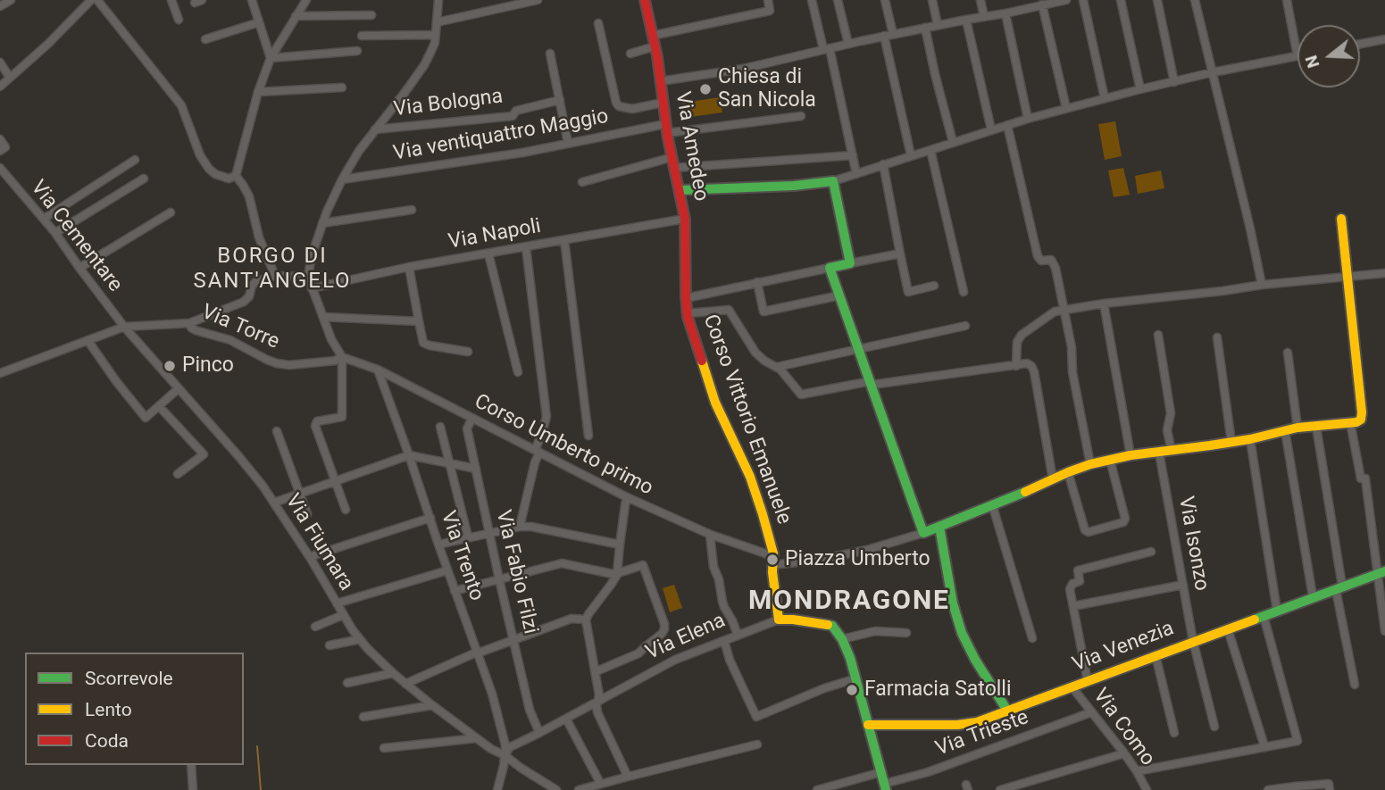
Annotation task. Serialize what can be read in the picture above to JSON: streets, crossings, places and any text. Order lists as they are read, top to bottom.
{
  "streets": {
    "street": [
      "Via Bologna",
      "Via ventiquattro Maggio",
      "Via Amedeo",
      "Via Napoli",
      "Via Cementare",
      "Via Torre",
      "Corso Vittorio Emanuele",
      "Corso Umberto primo",
      "Via Fiumara",
      "Via Isonzo",
      "Via Trento",
      "Via Fabio Filzi",
      "Via Elena",
      "Via Venezia",
      "Via Como",
      "Via Trieste"
    ]
  },
  "crossings": [
    ["Via ventiquattro Maggio", "Via Amedeo"],
    ["Via Amedeo", "Via Napoli"],
    ["Via Amedeo", "Corso Vittorio Emanuele"],
    ["Via Napoli", "Corso Vittorio Emanuele"],
    ["Via Cementare", "Via Torre"],
    ["Via Cementare", "Via Fiumara"],
    ["Via Torre", "Corso Umberto primo"],
    ["Via Torre", "Via Fiumara"],
    ["Corso Vittorio Emanuele", "Corso Umberto primo"],
    ["Corso Vittorio Emanuele", "Via Elena"],
    ["Corso Umberto primo", "Via Trento"],
    ["Corso Umberto primo", "Via Fabio Filzi"],
    ["Via Fiumara", "Via Trento"],
    ["Via Fiumara", "Via Elena"],
    ["Via Isonzo", "Via Venezia"],
    ["Via Trento", "Via Elena"],
    ["Via Fabio Filzi", "Via Elena"],
    ["Via Venezia", "Via Como"],
    ["Via Como", "Via Trieste"]
  ],
  "districts": ["BORGO DI SANT'ANGELO", "MONDRAGONE"],
  "places": [
    "Chiesa di San Nicola",
    "Pinco",
    "Piazza Umberto",
    "Farmacia Satolli"
  ],
  "legend": ["Scorrevole", "Lento", "Coda"],
  "north": "left"
}
